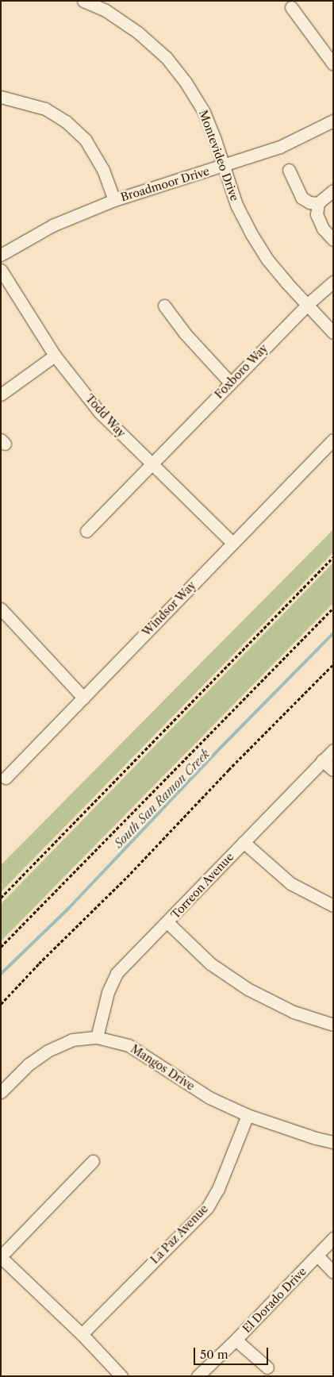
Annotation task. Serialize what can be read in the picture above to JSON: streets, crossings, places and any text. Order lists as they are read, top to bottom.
{
  "streets": {
    "street": [
      "Montevideo Drive",
      "Broadmoor Drive",
      "Foxboro Way",
      "Todd Way",
      "Windsor Way",
      "Torreon Avenue",
      "Mangos Drive",
      "La Paz Avenue",
      "El Dorado Drive"
    ]
  },
  "crossings": [
    ["Montevideo Drive", "Broadmoor Drive"],
    ["Montevideo Drive", "Foxboro Way"],
    ["Foxboro Way", "Todd Way"],
    ["Todd Way", "Windsor Way"],
    ["Torreon Avenue", "Mangos Drive"],
    ["Mangos Drive", "La Paz Avenue"]
  ],
  "water": ["South San Ramon Creek"],
  "scale_bar": "50 m"
}
